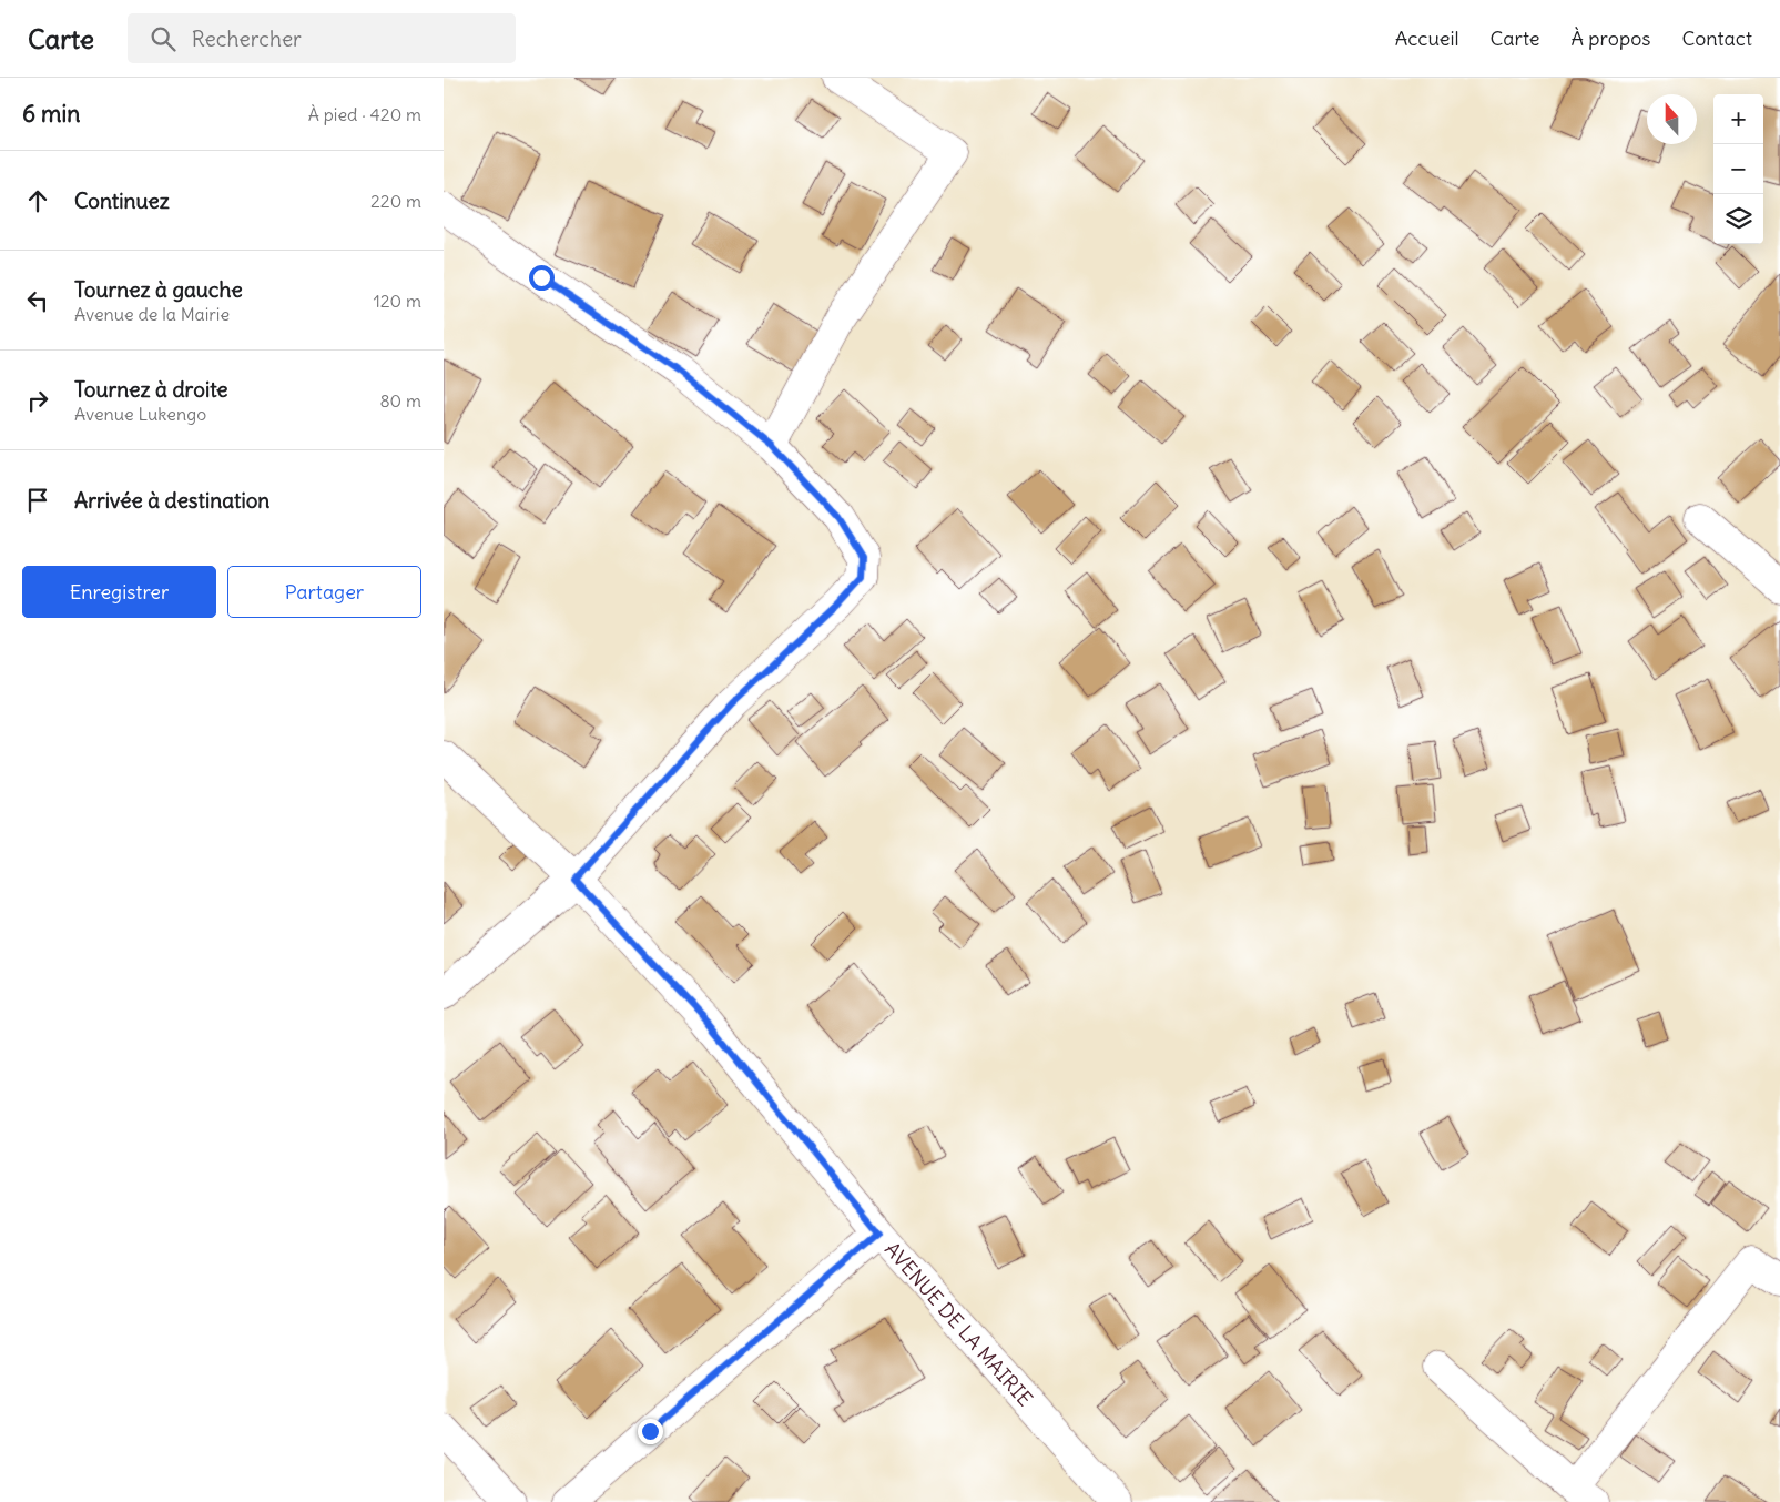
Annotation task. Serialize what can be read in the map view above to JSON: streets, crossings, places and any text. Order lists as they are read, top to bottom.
{
  "streets": {
    "street": ["AVENUE DE LA MAIRIE"]
  },
  "north": "top",
  "page": {
    "header": "Carte",
    "search": "Rechercher",
    "nav": [
      "Accueil",
      "Carte",
      "À propos",
      "Contact"
    ],
    "heading": ["6 min", "À pied · 420 m"],
    "map_buttons": ["+", "−"],
    "list": [
      ["Continuez", "220 m"],
      ["Tournez à gauche", "Avenue de la Mairie", "120 m"],
      ["Tournez à droite", "Avenue Lukengo", "80 m"],
      "Arrivée à destination"
    ],
    "buttons": ["Enregistrer", "Partager"]
  }
}
